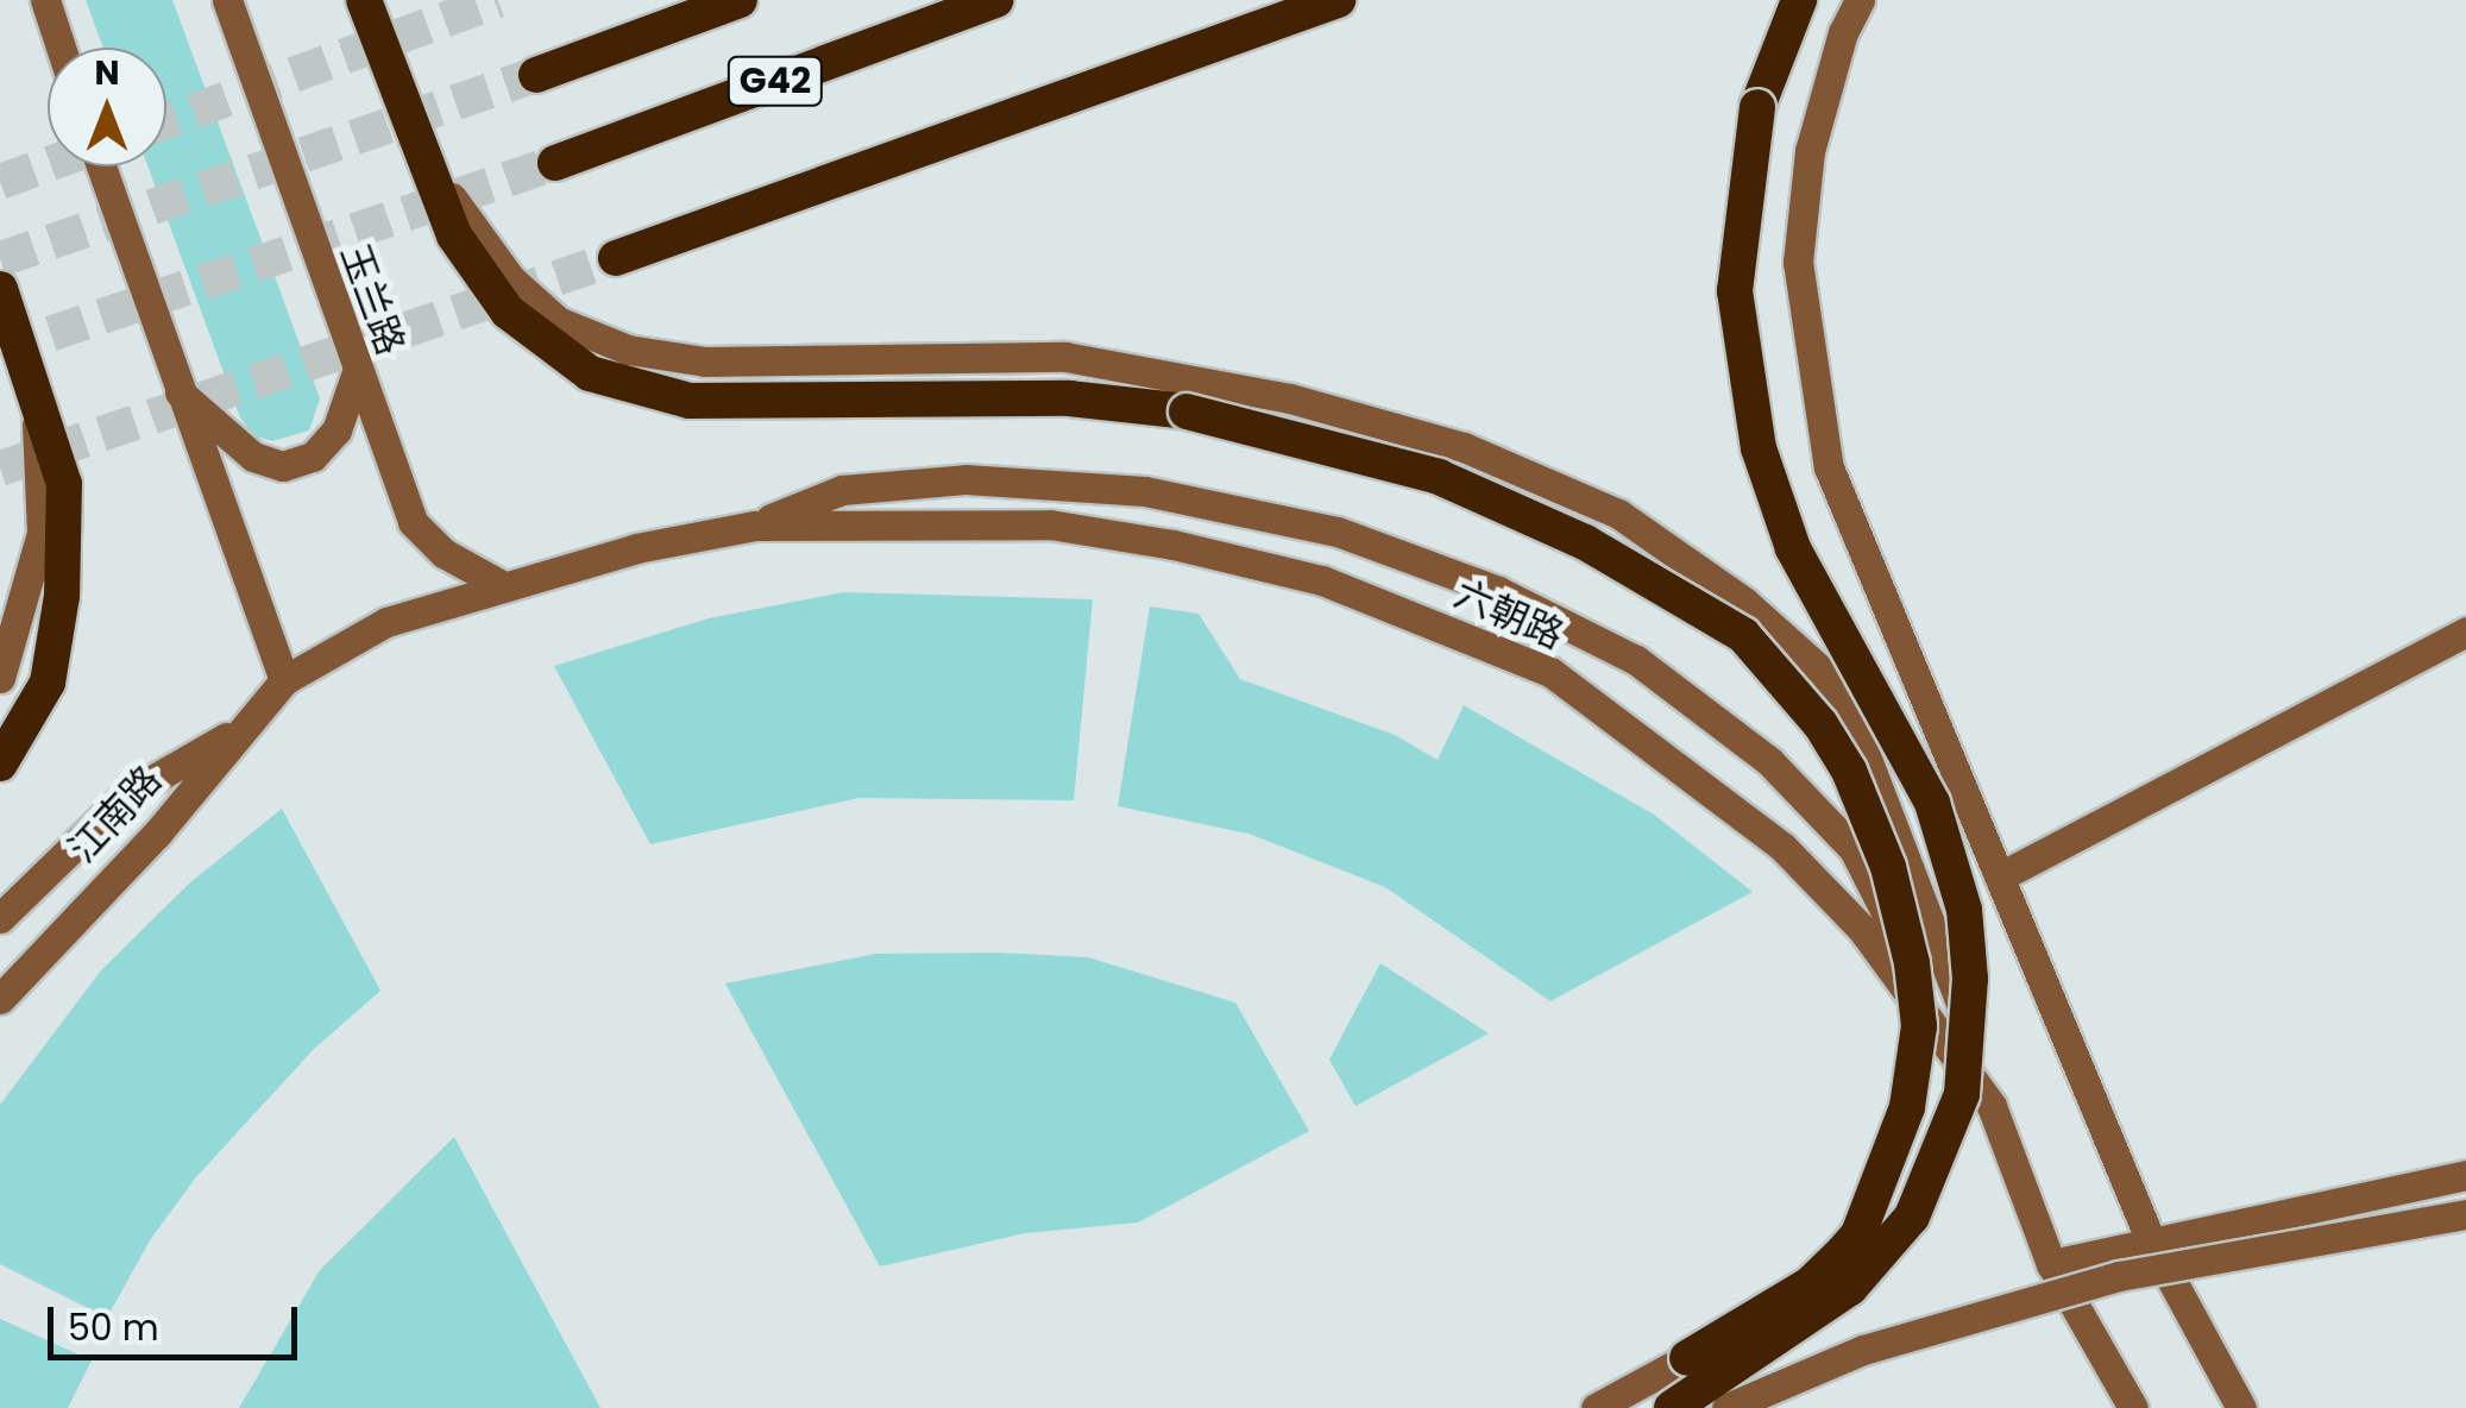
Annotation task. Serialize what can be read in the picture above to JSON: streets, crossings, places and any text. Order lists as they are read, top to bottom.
{
  "streets": {
    "highway": ["G42"],
    "street": ["玉兰路", "六朝路", "江南路"]
  },
  "crossings": [
    ["玉兰路", "六朝路"],
    ["六朝路", "江南路"]
  ],
  "scale_bar": "50 m",
  "north": "top"
}
